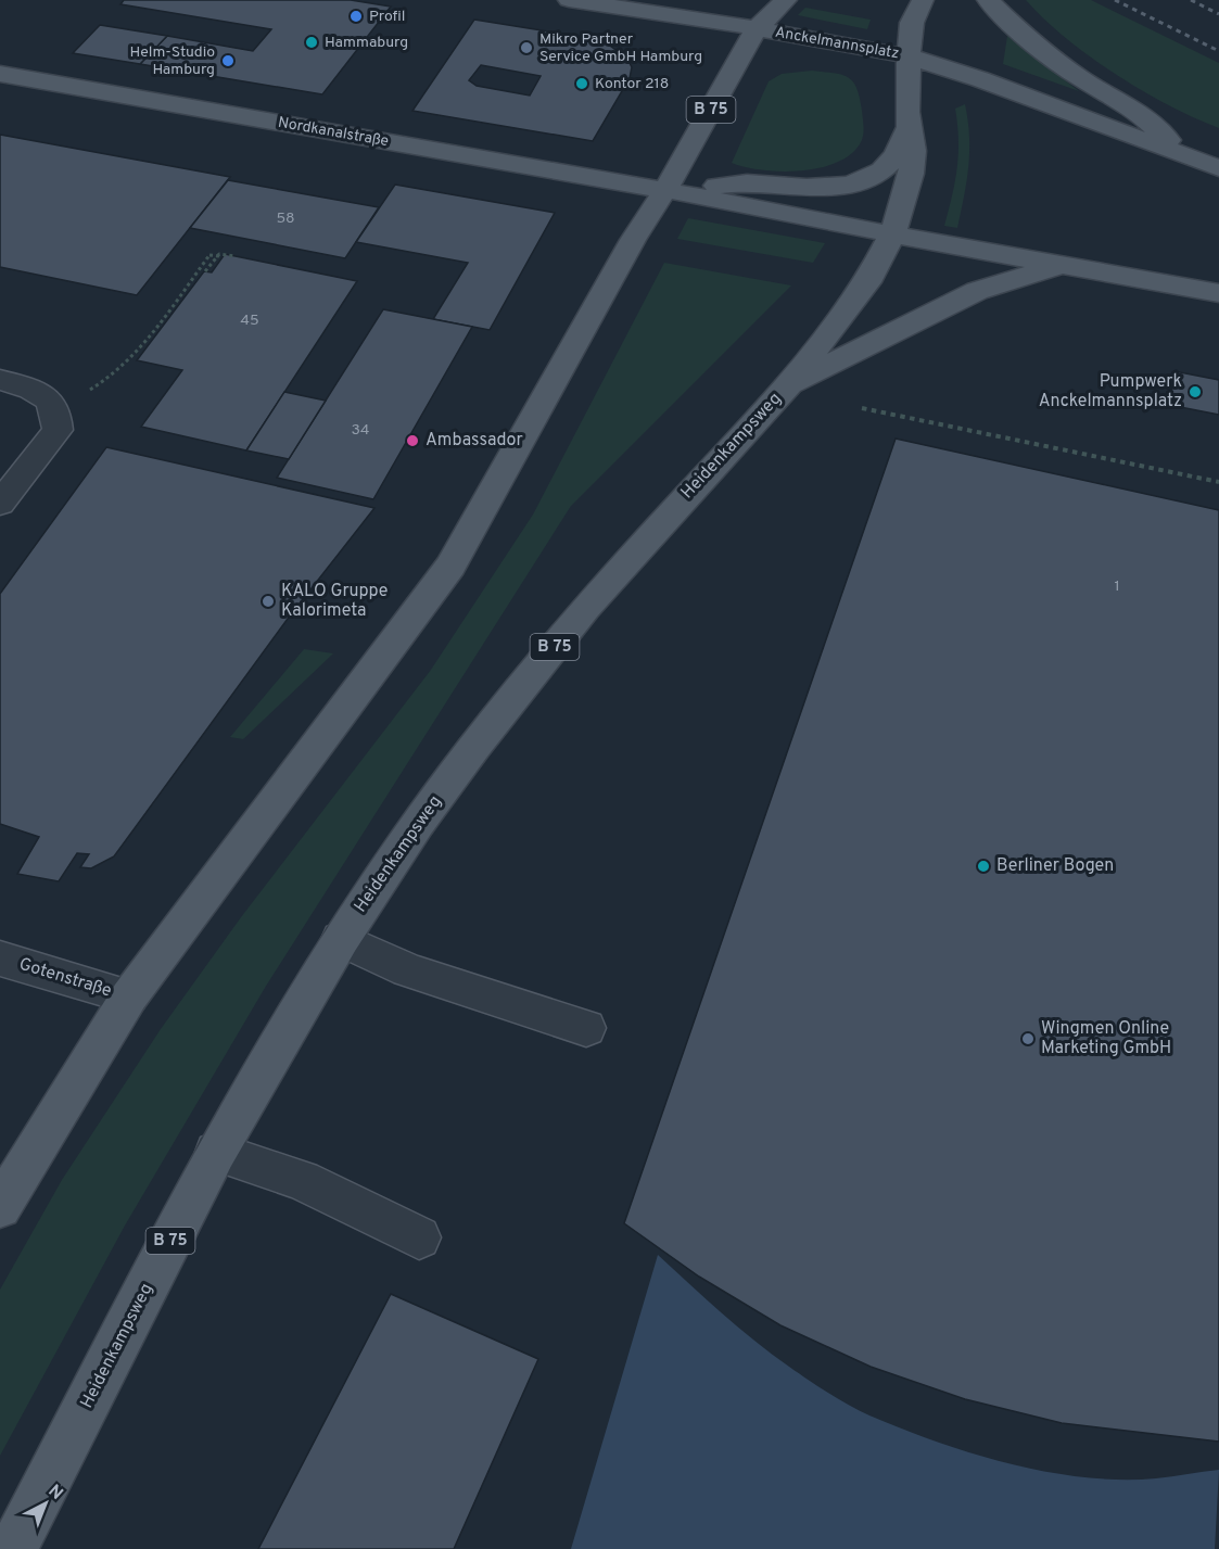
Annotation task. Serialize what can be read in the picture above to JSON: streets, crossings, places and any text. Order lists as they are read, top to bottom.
{
  "streets": {
    "main road": [
      "Anckelmannsplatz",
      "B 75",
      "Nordkanalstraße",
      "Heidenkampsweg"
    ],
    "street": ["Gotenstraße"]
  },
  "crossings": [
    ["Anckelmannsplatz", "B 75"],
    ["Anckelmannsplatz", "Nordkanalstraße"],
    ["Anckelmannsplatz", "Heidenkampsweg"],
    ["B 75", "Nordkanalstraße"],
    ["B 75", "Gotenstraße"]
  ],
  "places": [
    "Profil",
    "Hammaburg",
    "Mikro Partner Service GmbH Hamburg",
    "Helm-Studio Hamburg",
    "Kontor 218",
    "Pumpwerk Anckelmannsplatz",
    "Ambassador",
    "KALO Gruppe Kalorimeta",
    "Berliner Bogen",
    "Wingmen Online Marketing GmbH"
  ],
  "house_numbers": [
    "58",
    "45",
    "34",
    "1"
  ],
  "north": "top right"
}
